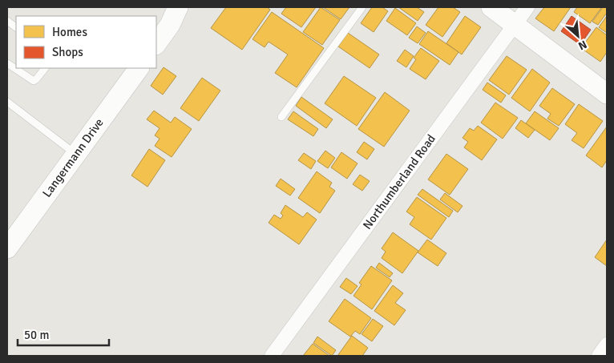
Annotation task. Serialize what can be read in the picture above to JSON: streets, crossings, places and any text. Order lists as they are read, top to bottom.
{
  "streets": {
    "main road": ["Langermann Drive"],
    "street": ["Northumberland Road"]
  },
  "legend": ["Homes", "Shops"],
  "scale_bar": "50 m",
  "north": "bottom right"
}
